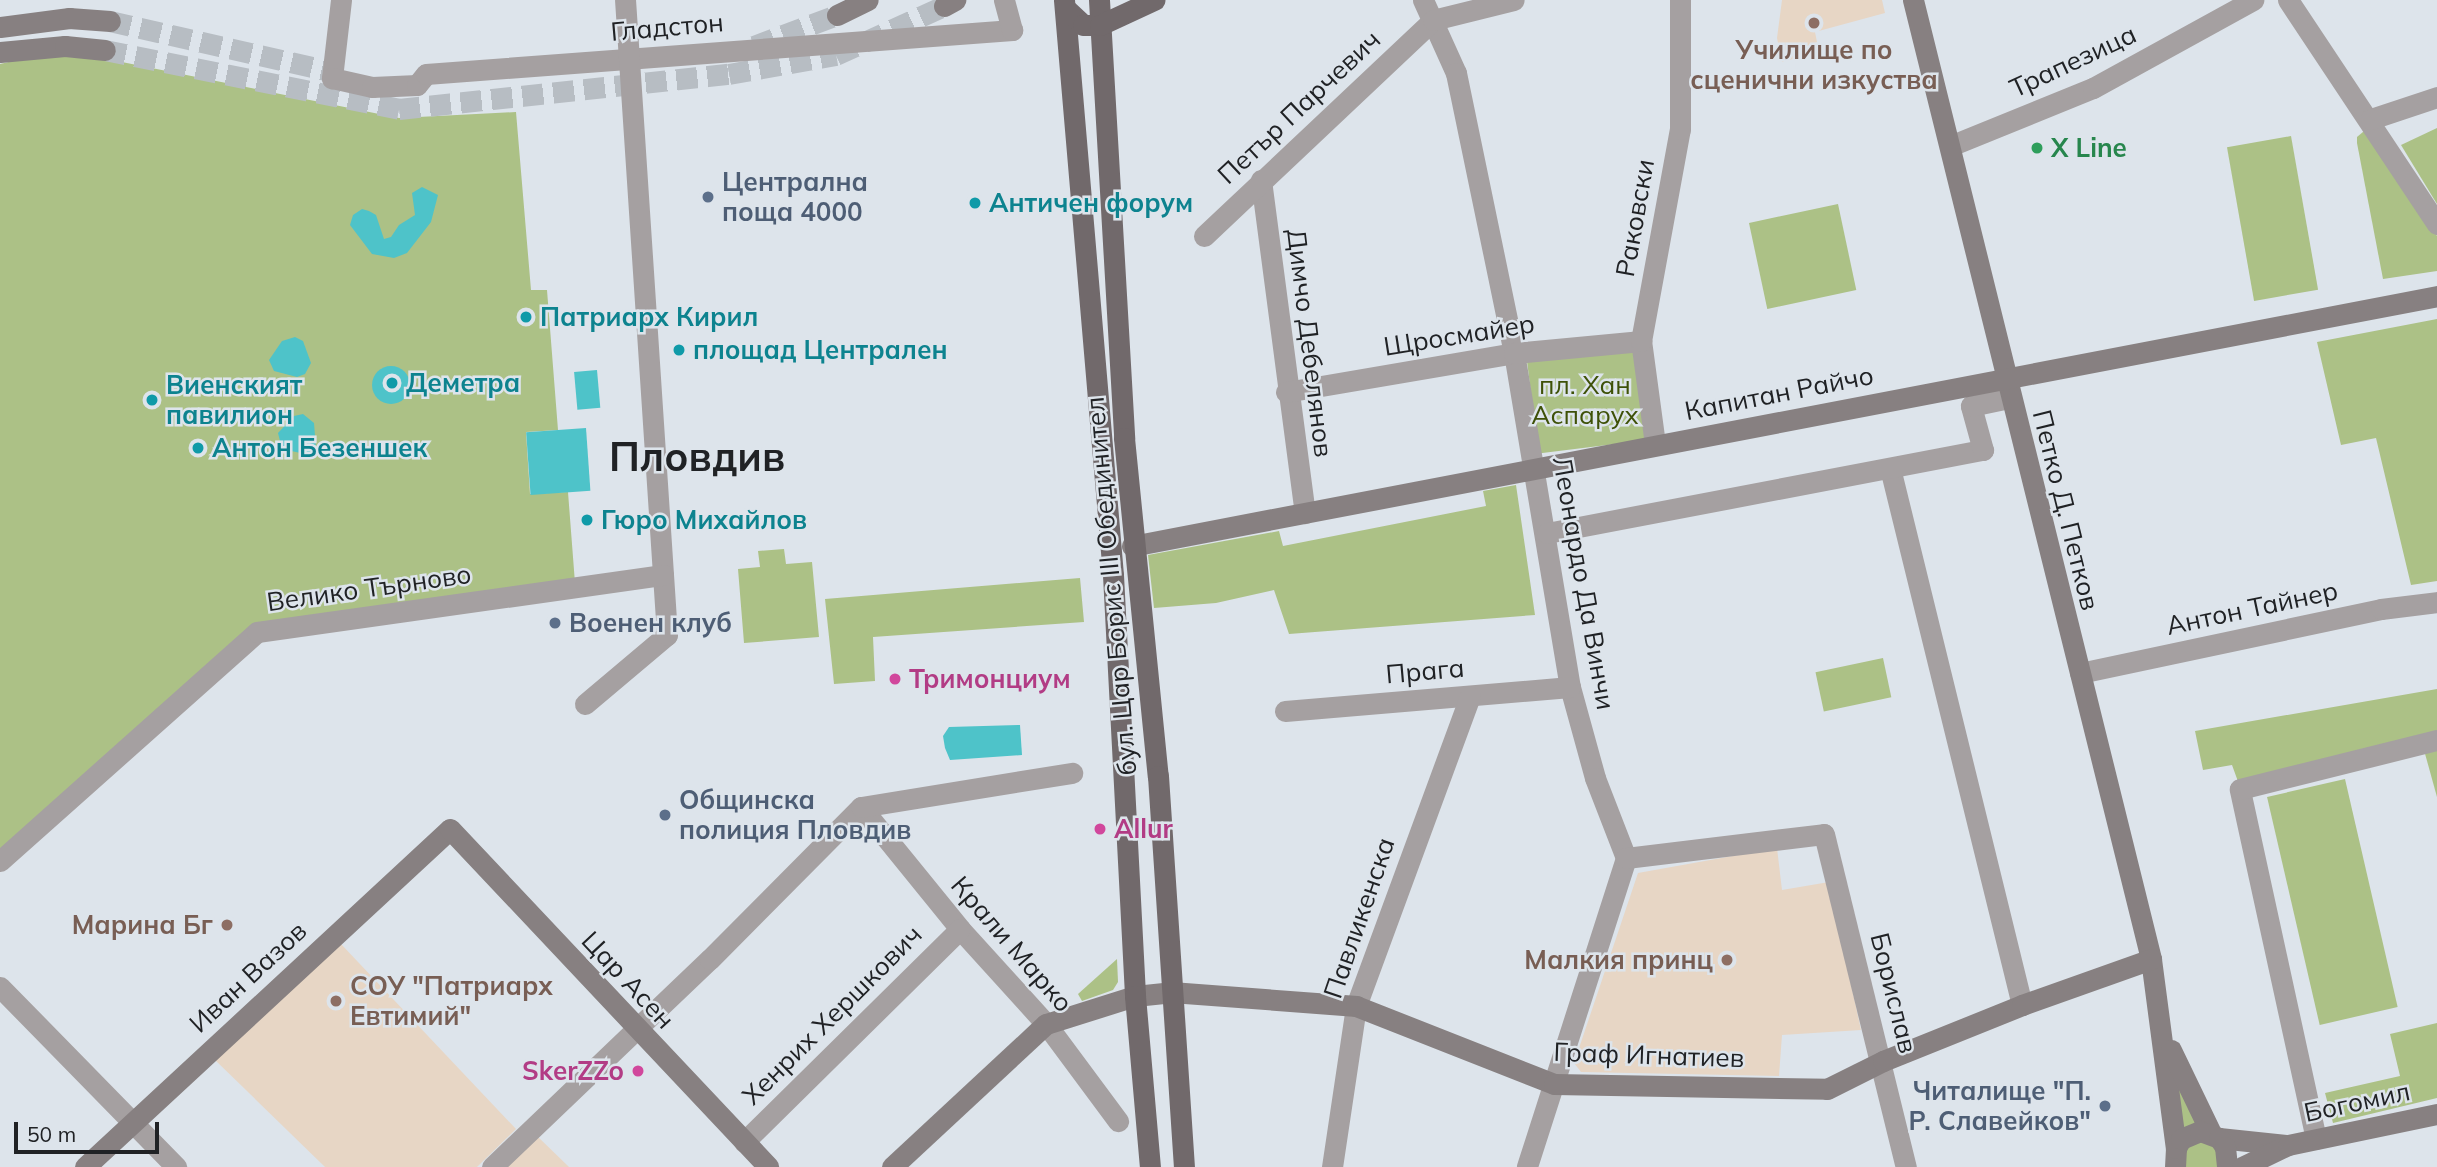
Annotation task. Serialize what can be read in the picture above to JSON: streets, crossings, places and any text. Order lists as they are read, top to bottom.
{
  "streets": {
    "main road": ["бул. Цар Борис III Обединител"],
    "street": [
      "Гладстон",
      "Трапезица",
      "Петър Парчевич",
      "Раковски",
      "Щросмайер",
      "Димчо Дебелянов",
      "Капитан Райчо",
      "Петко Д. Петков",
      "Леонардо Да Винчи",
      "Велико Търново",
      "Антон Тайнер",
      "Прага",
      "Павликенска",
      "Крали Марко",
      "Иван Вазов",
      "Цар Асен",
      "Борислав",
      "Хенрих Хершкович",
      "Граф Игнатиев",
      "Богомил"
    ]
  },
  "crossings": [
    ["Трапезица", "Петко Д. Петков"],
    ["Петър Парчевич", "Димчо Дебелянов"],
    ["Петър Парчевич", "Леонардо Да Винчи"],
    ["Раковски", "Щросмайер"],
    ["Раковски", "Капитан Райчо"],
    ["Щросмайер", "Димчо Дебелянов"],
    ["Щросмайер", "Леонардо Да Винчи"],
    ["Димчо Дебелянов", "Капитан Райчо"],
    ["Капитан Райчо", "Петко Д. Петков"],
    ["Капитан Райчо", "Леонардо Да Винчи"],
    ["Капитан Райчо", "бул. Цар Борис III Обединител"],
    ["Петко Д. Петков", "Антон Тайнер"],
    ["Петко Д. Петков", "Граф Игнатиев"],
    ["Петко Д. Петков", "Богомил"],
    ["Леонардо Да Винчи", "Прага"],
    ["Леонардо Да Винчи", "Борислав"],
    ["бул. Цар Борис III Обединител", "Граф Игнатиев"],
    ["Прага", "Павликенска"],
    ["Павликенска", "Граф Игнатиев"],
    ["Крали Марко", "Хенрих Хершкович"],
    ["Крали Марко", "Граф Игнатиев"],
    ["Иван Вазов", "Цар Асен"],
    ["Цар Асен", "Хенрих Хершкович"],
    ["Борислав", "Граф Игнатиев"]
  ],
  "districts": ["Пловдив"],
  "parks": ["пл. Хан Аспарух"],
  "places": [
    "Училище по сценични изкуства",
    "X Line",
    "Централна поща 4000",
    "Античен форум",
    "Патриарх Кирил",
    "площад Централен",
    "Деметра",
    "Виенският павилион",
    "Антон Безеншек",
    "Гюро Михайлов",
    "Военен клуб",
    "Тримонциум",
    "Общинска полиция Пловдив",
    "Allur",
    "Марина Бг",
    "Малкия принц",
    "СОУ \"Патриарх Евтимий\"",
    "SkerZZo",
    "Читалище \"П. Р. Славейков\""
  ],
  "scale_bar": "50 m"
}
